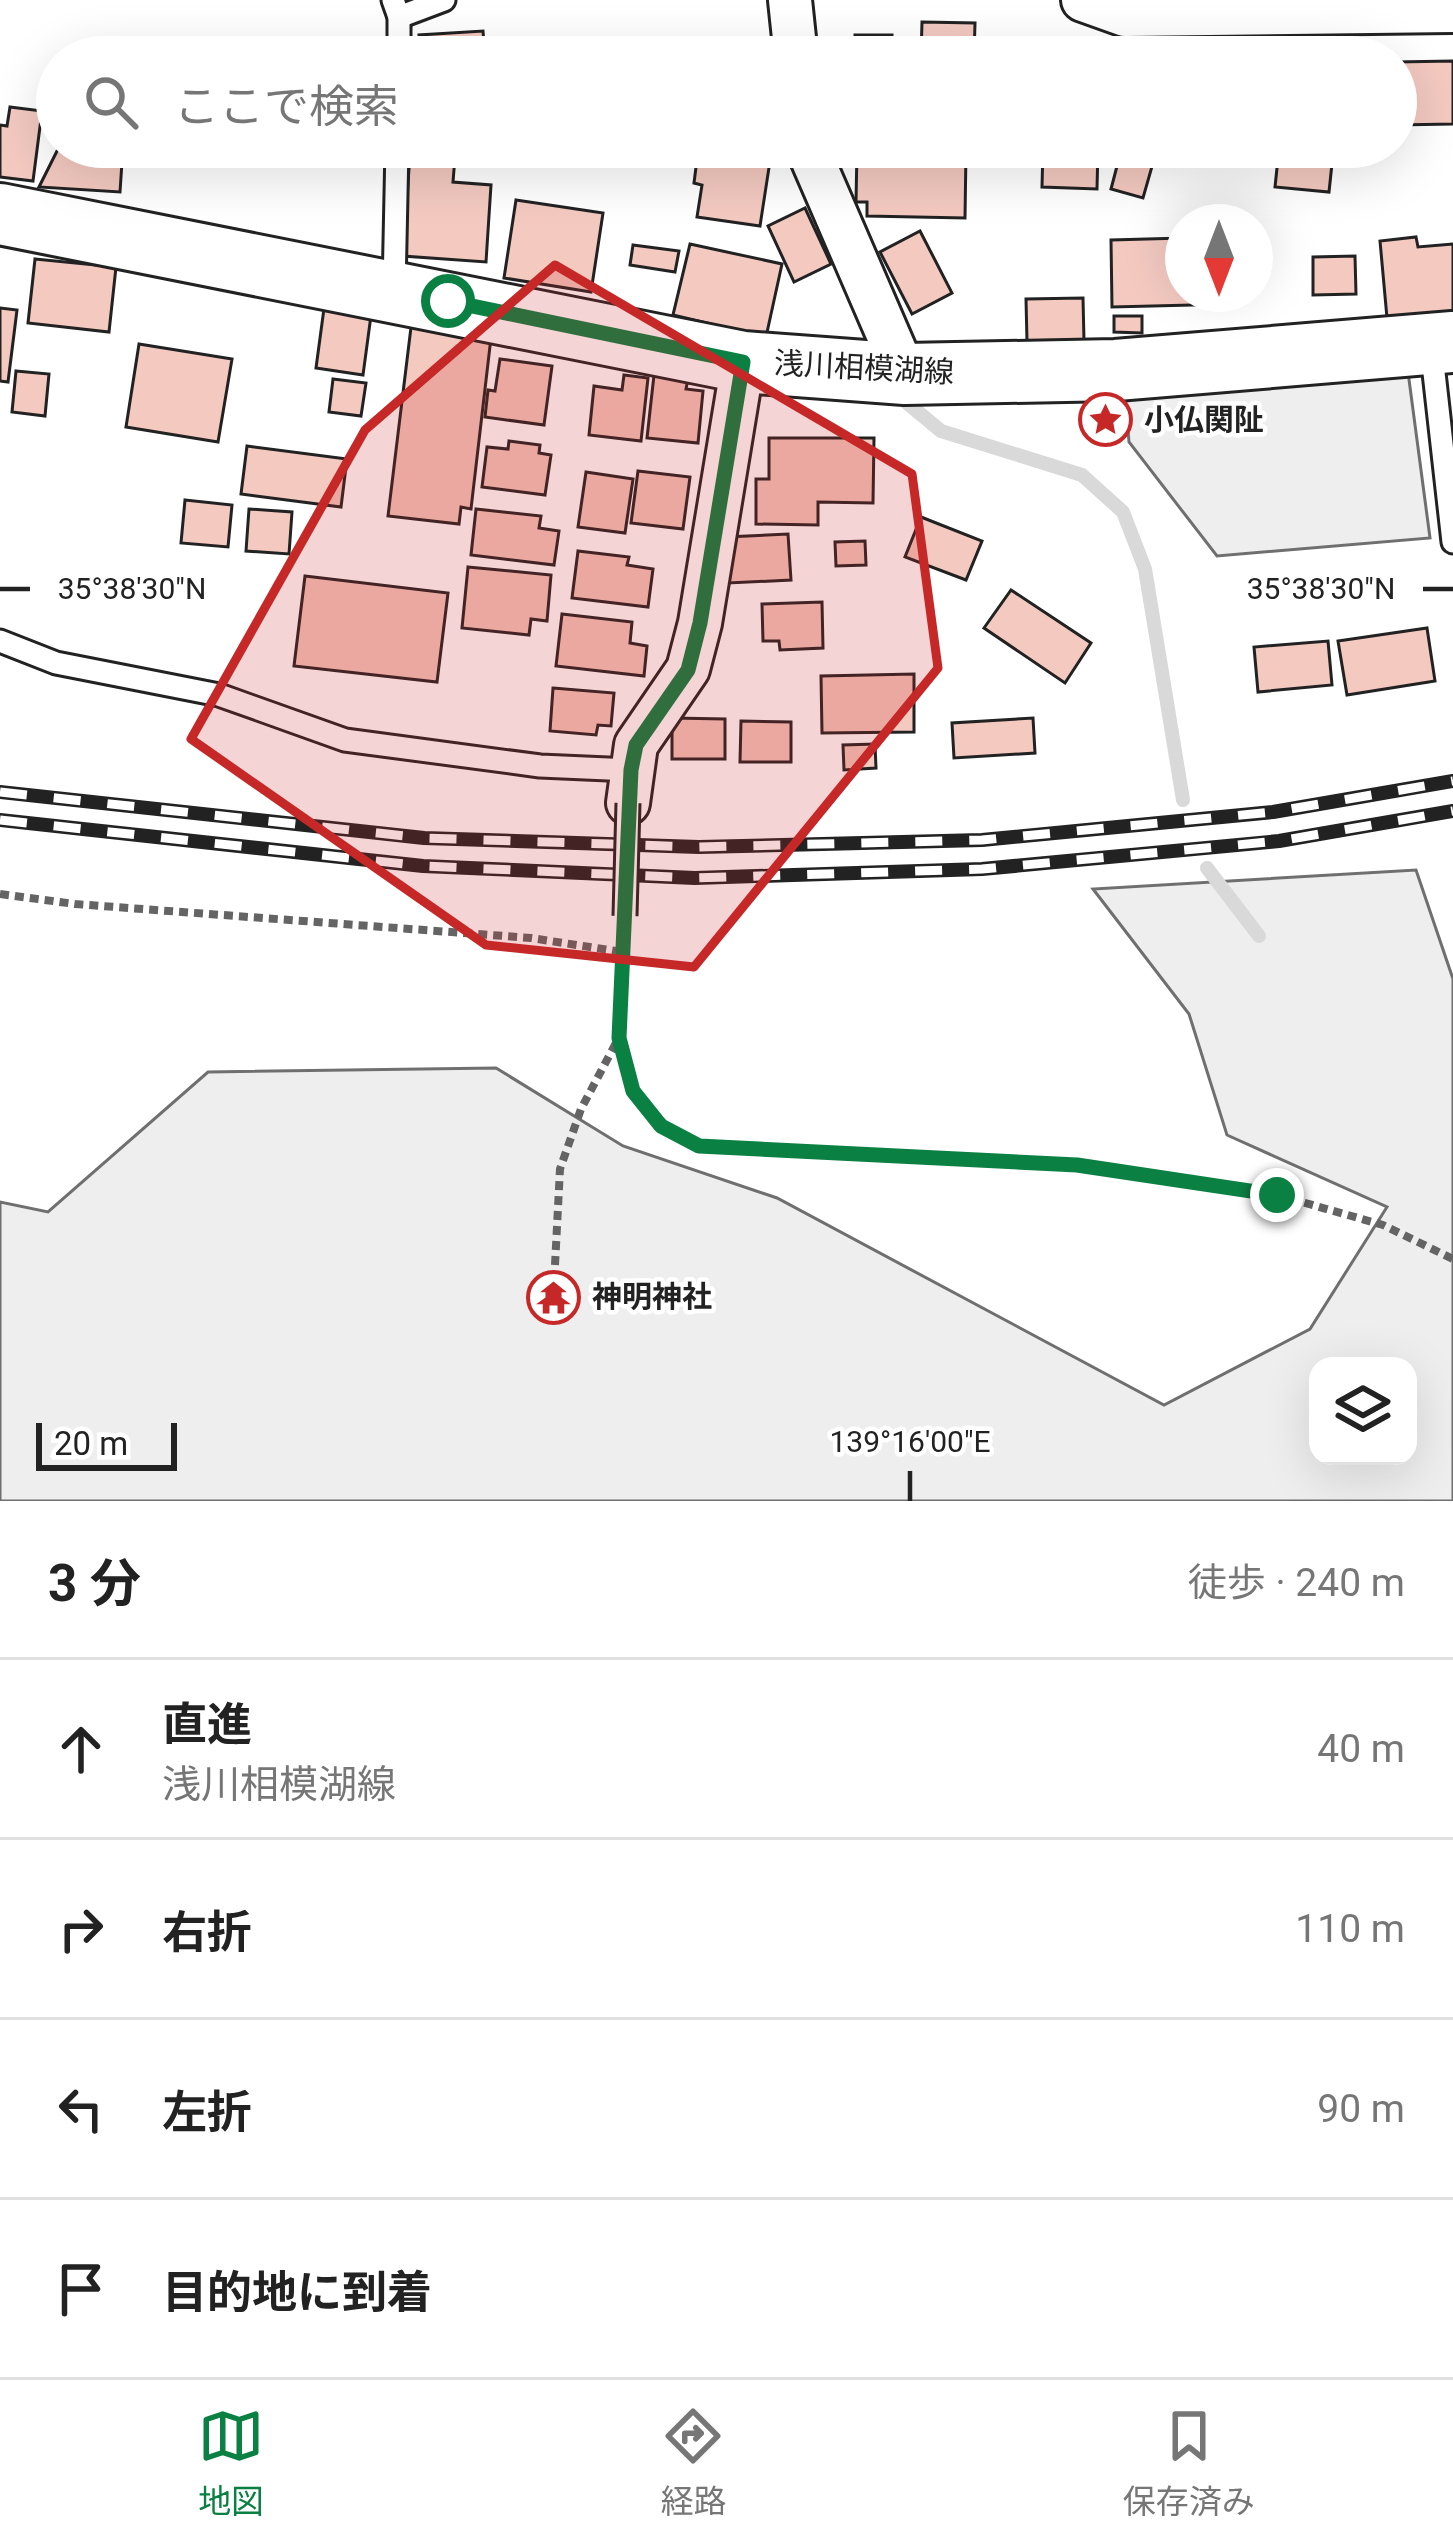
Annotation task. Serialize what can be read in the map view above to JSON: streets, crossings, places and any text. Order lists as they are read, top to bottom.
{
  "streets": {
    "main road": ["浅川相模湖線"]
  },
  "places": {
    "place": ["小仏関阯"],
    "temple": ["神明神社"]
  },
  "scale_bar": "20 m",
  "north": "bottom",
  "page": {
    "search": "ここで検索",
    "scale": "20 m",
    "heading": ["3 分", "徒歩 · 240 m"],
    "list": [
      ["直進", "浅川相模湖線", "40 m"],
      ["右折", "110 m"],
      ["左折", "90 m"],
      "目的地に到着"
    ],
    "nav": ["地図", "経路", "保存済み"]
  },
  "coordinates": ["35°38'30\"N", "139°16'00\"E"]
}
